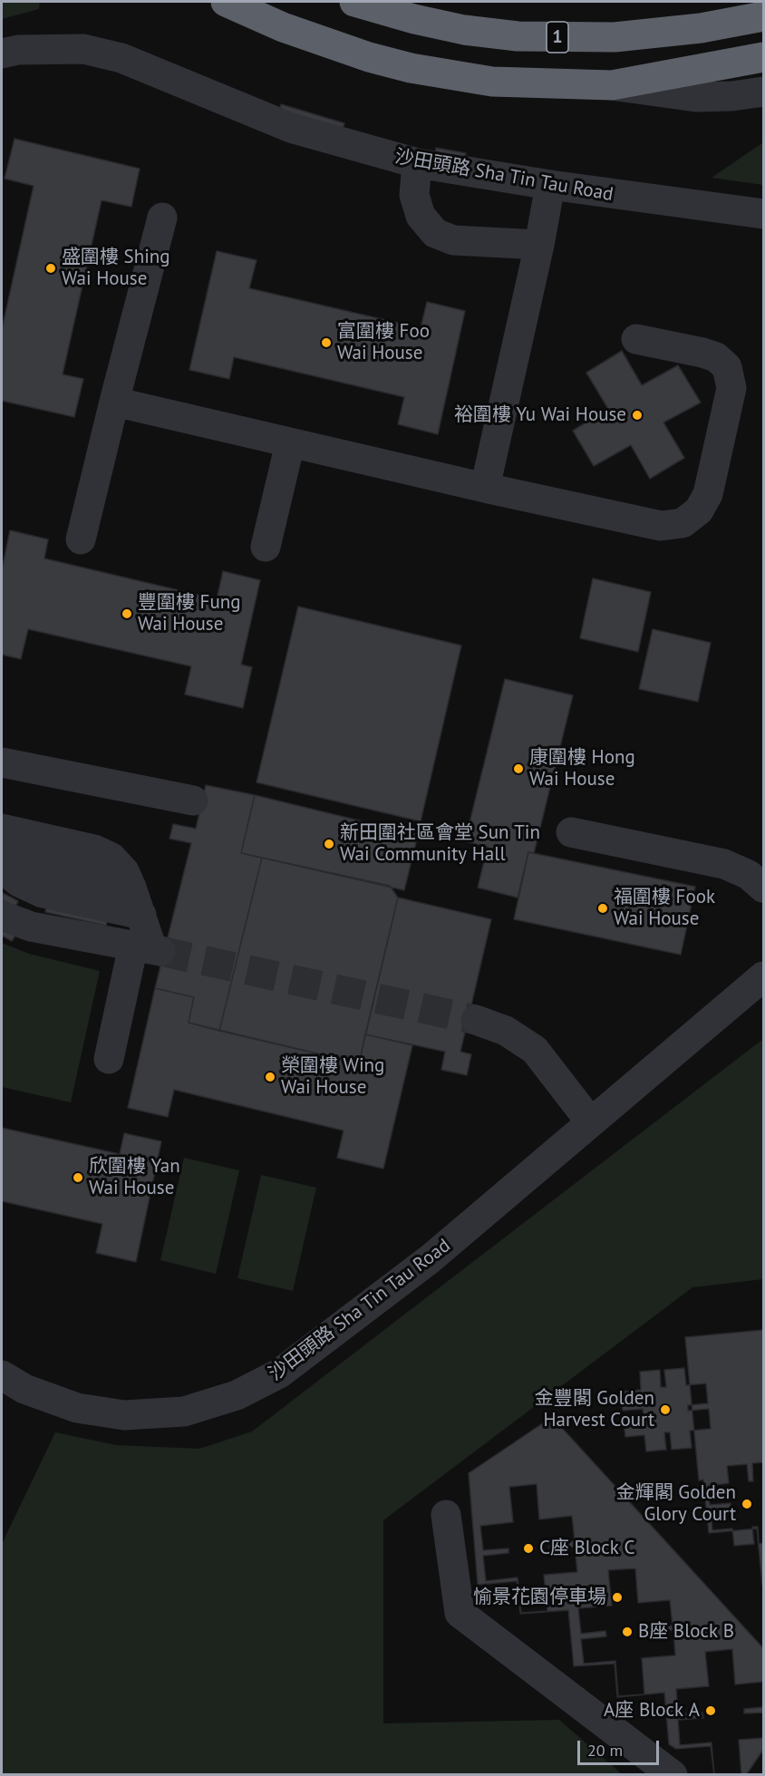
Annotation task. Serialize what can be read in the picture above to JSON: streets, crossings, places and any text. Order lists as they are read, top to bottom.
{
  "streets": {
    "highway": ["1"],
    "street": ["沙田頭路 Sha Tin Tau Road"]
  },
  "places": [
    "盛圍樓 Shing Wai House",
    "富圍樓 Foo Wai House",
    "裕圍樓 Yu Wai House",
    "豐圍樓 Fung Wai House",
    "康圍樓 Hong Wai House",
    "新田圍社區會堂 Sun Tin Wai Community Hall",
    "福圍樓 Fook Wai House",
    "榮圍樓 Wing Wai House",
    "欣圍樓 Yan Wai House",
    "金豐閣 Golden Harvest Court",
    "金輝閣 Golden Glory Court",
    "C座 Block C",
    "愉景花園停車場",
    "B座 Block B",
    "A座 Block A"
  ],
  "scale_bar": "20 m"
}
